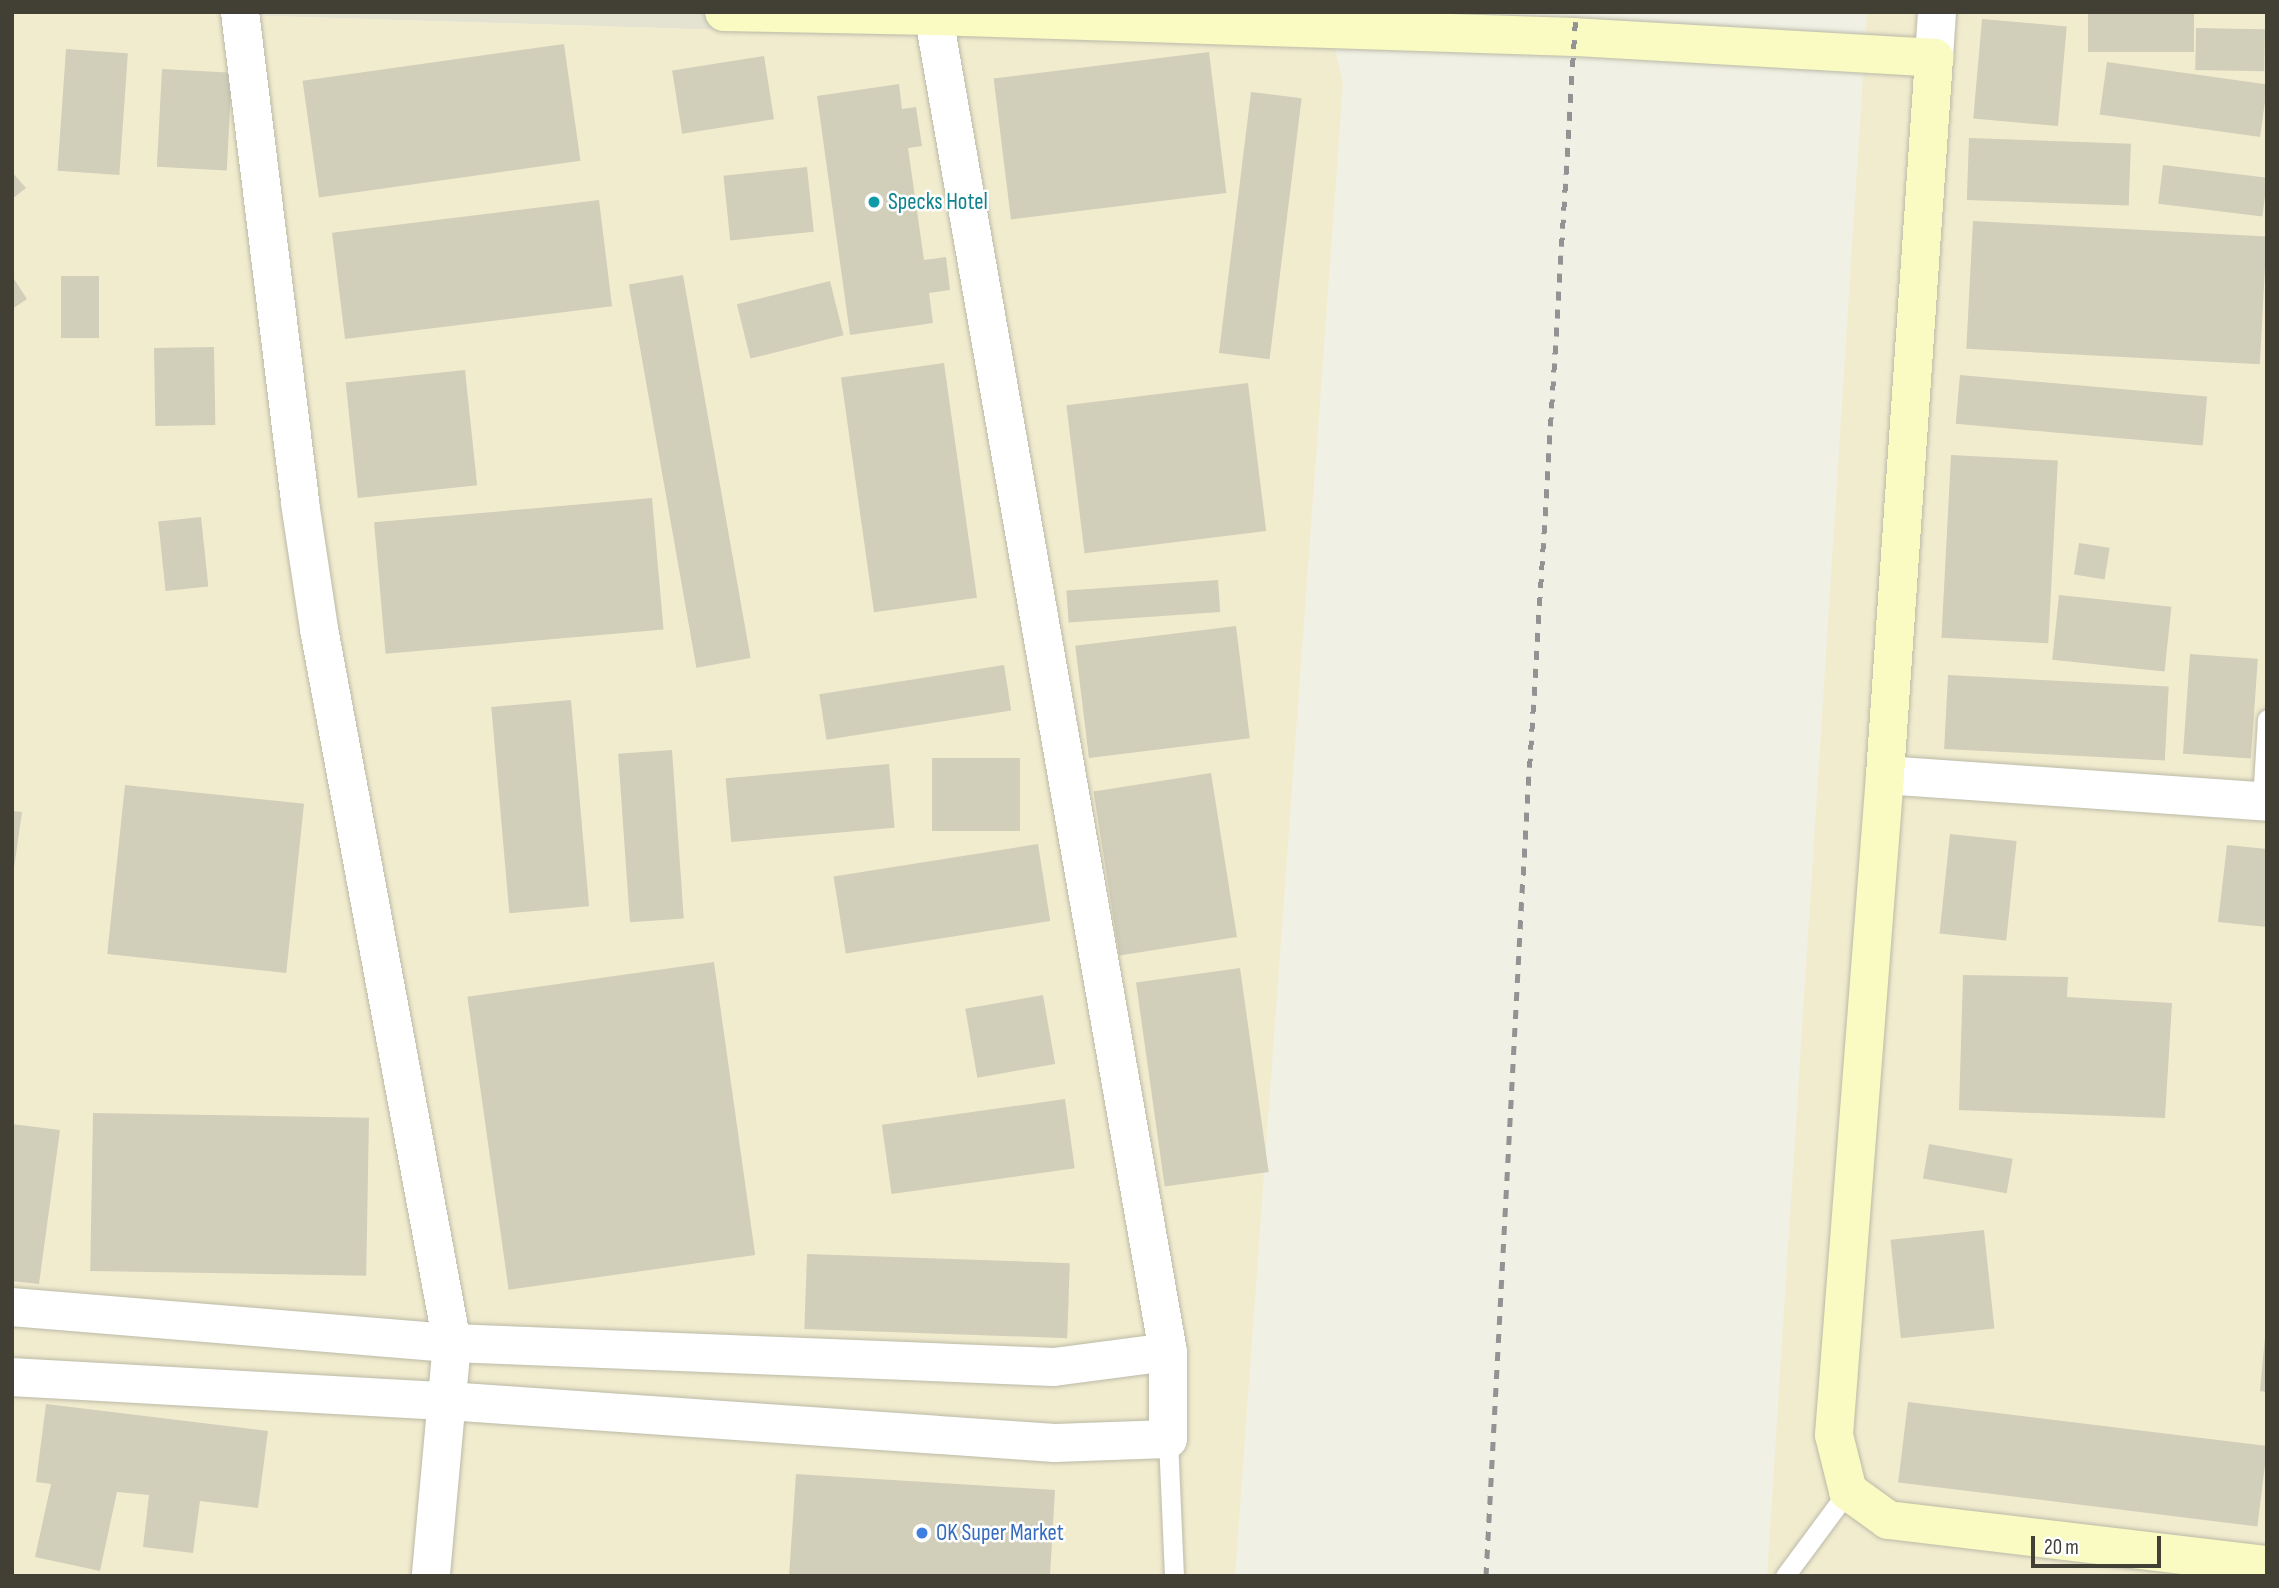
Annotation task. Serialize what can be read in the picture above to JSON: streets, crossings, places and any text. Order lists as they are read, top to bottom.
{
  "places": ["Specks Hotel", "OK Super Market"],
  "scale_bar": "20 m"
}
